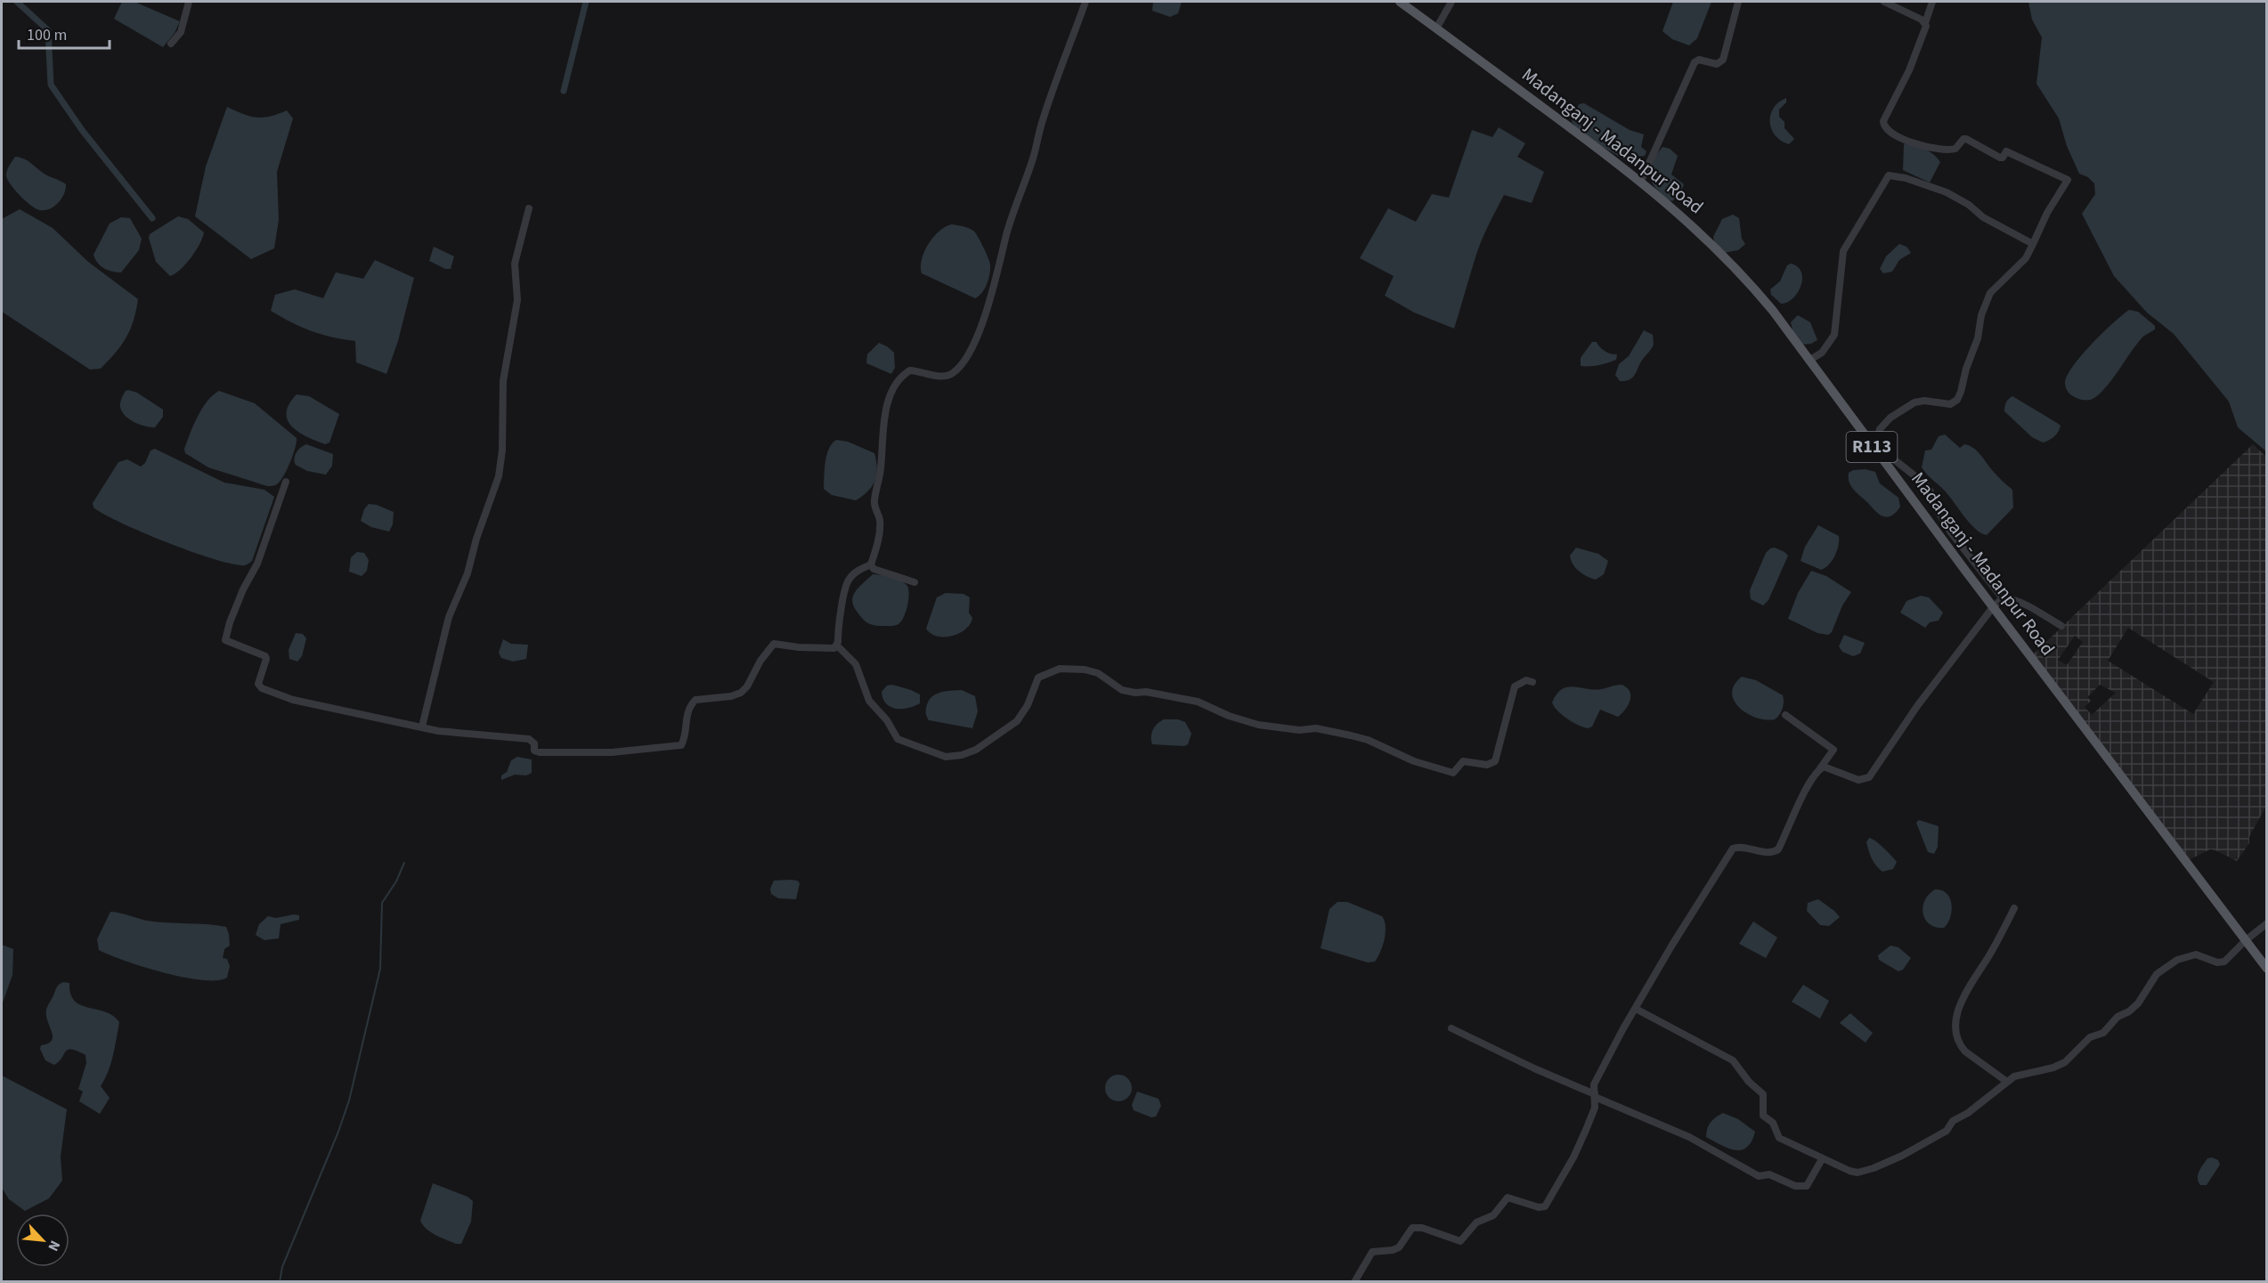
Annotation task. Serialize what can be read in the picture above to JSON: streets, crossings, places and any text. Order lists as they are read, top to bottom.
{
  "streets": {
    "main road": ["Madanganj - Madanpur Road", "R113"]
  },
  "scale_bar": "100 m",
  "north": "bottom right"
}
